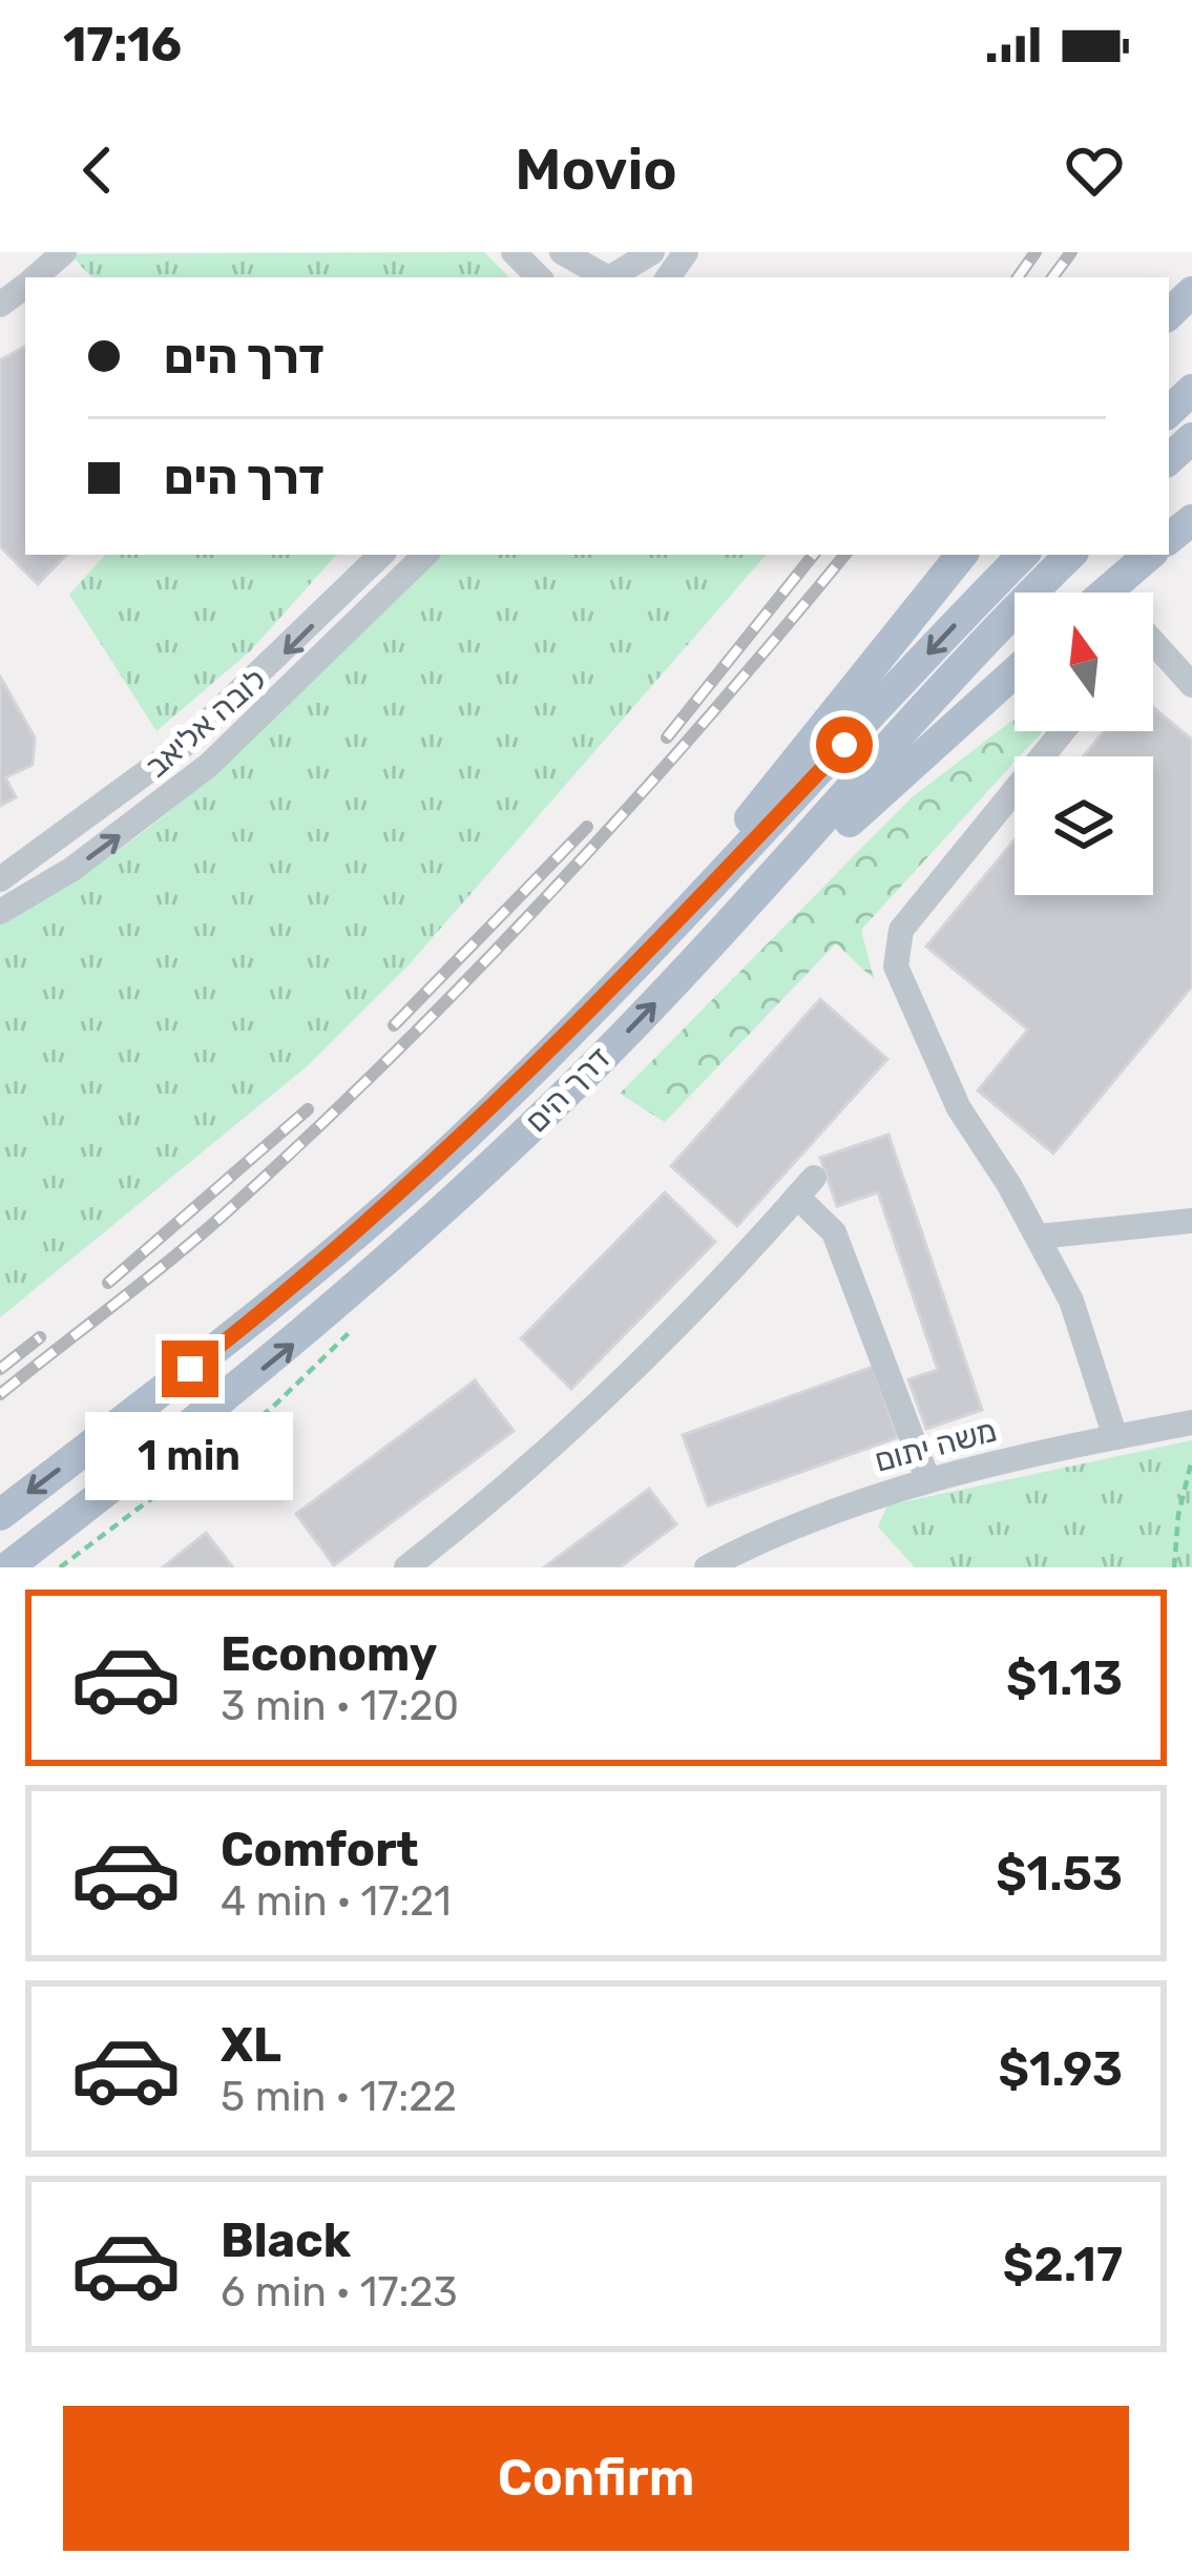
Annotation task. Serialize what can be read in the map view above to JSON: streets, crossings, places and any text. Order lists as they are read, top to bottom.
{
  "streets": {
    "main road": ["דרך הים"],
    "street": ["לובה אליאב", "משה יתום"]
  },
  "north": "top",
  "page": {
    "status": "17:16",
    "header": "Movio",
    "banner": ["דרך הים", "דרך הים"],
    "bubble": "1 min",
    "list": [
      {
        "name": "Economy",
        "note": "3 min · 17:20",
        "value": "$1.13"
      },
      {
        "name": "Comfort",
        "note": "4 min · 17:21",
        "value": "$1.53"
      },
      {
        "name": "XL",
        "note": "5 min · 17:22",
        "value": "$1.93"
      },
      {
        "name": "Black",
        "note": "6 min · 17:23",
        "value": "$2.17"
      }
    ],
    "buttons": "Confirm"
  }
}
